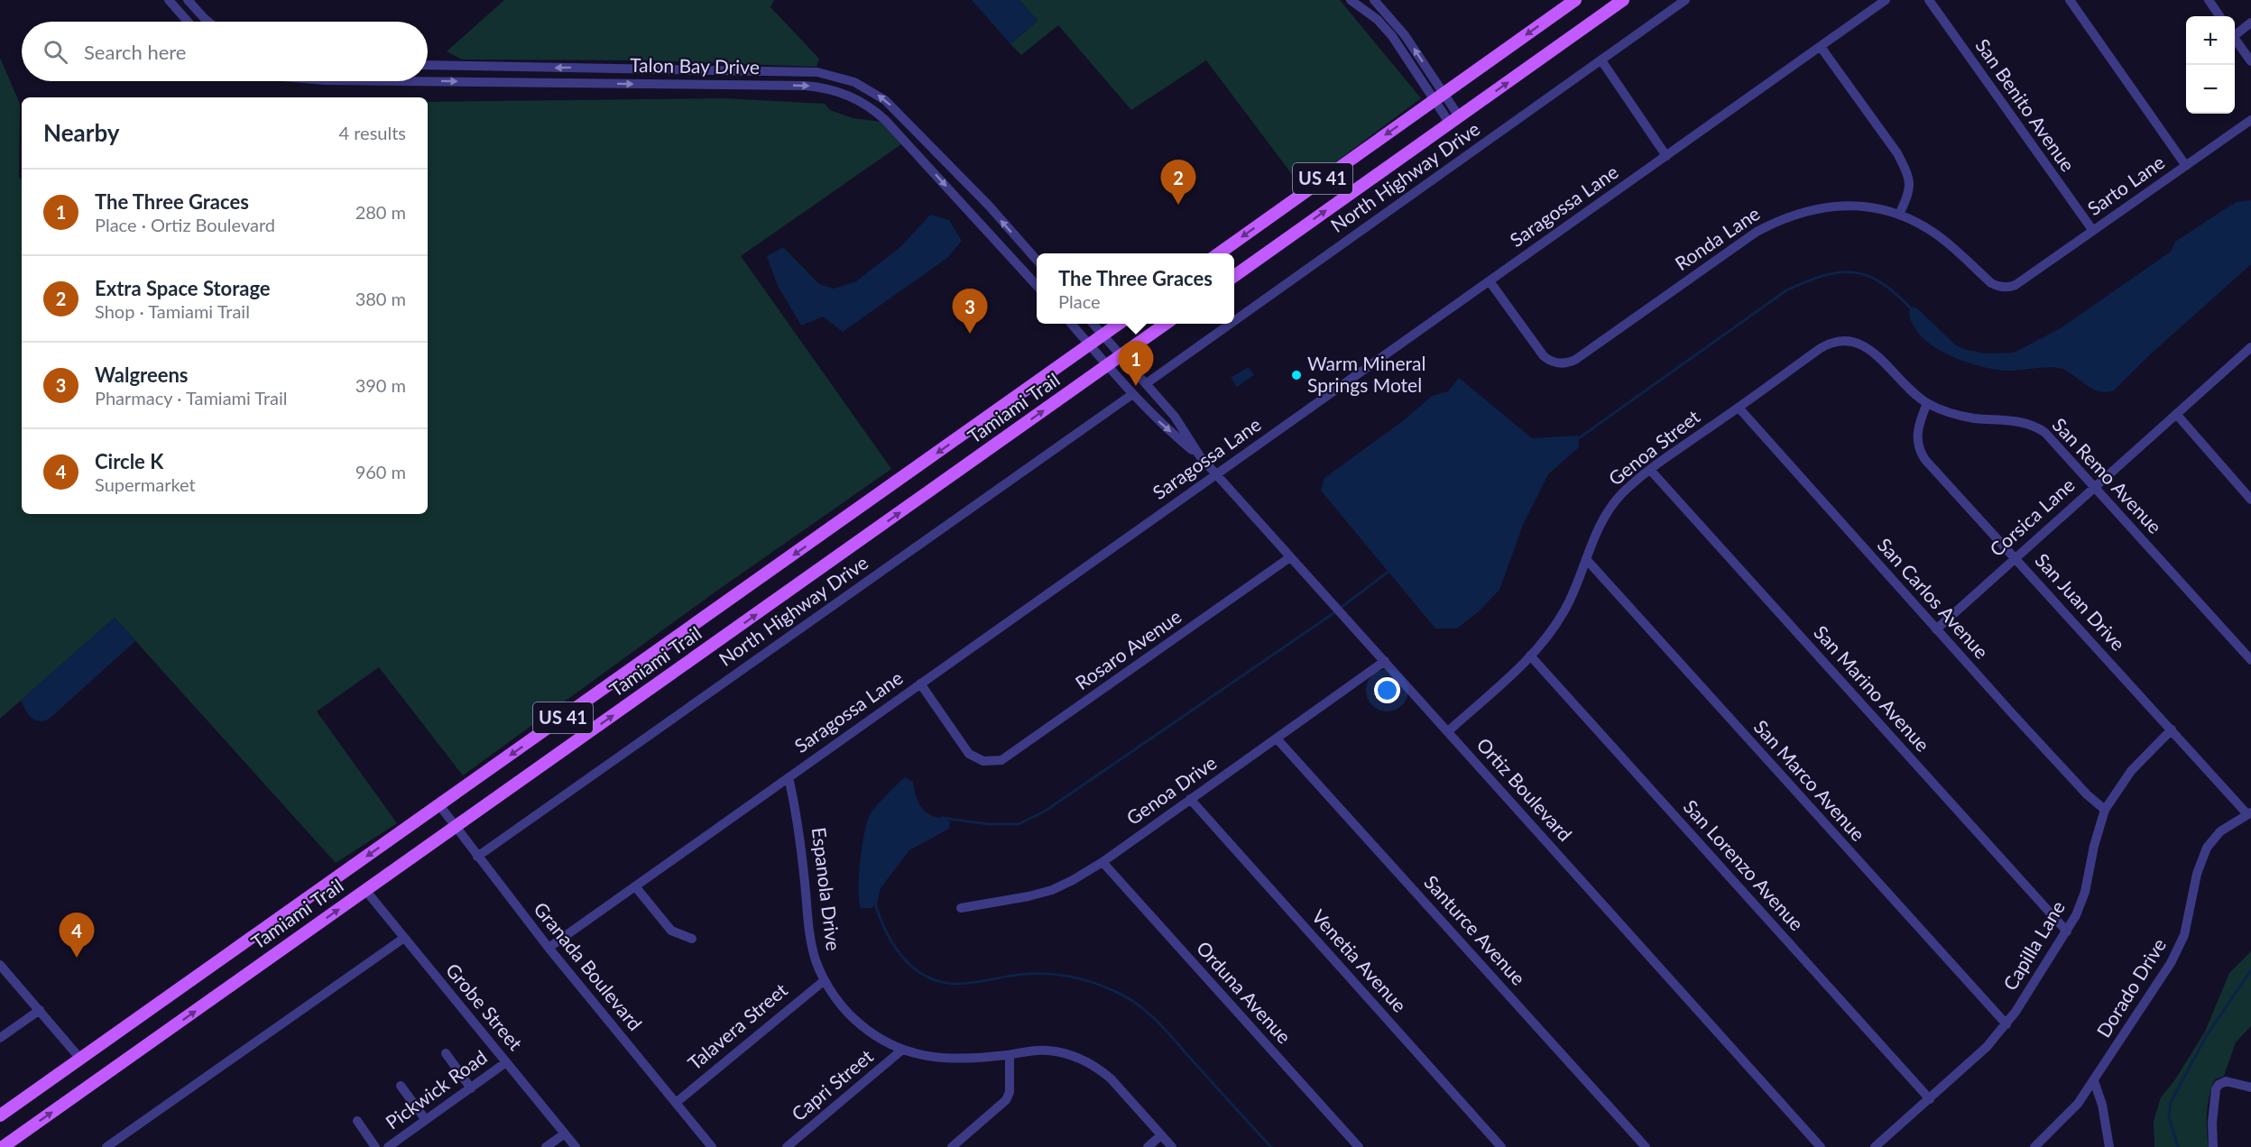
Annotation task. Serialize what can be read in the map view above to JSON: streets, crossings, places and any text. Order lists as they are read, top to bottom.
{
  "streets": {
    "main road": ["US 41", "Tamiami Trail"],
    "street": [
      "Talon Bay Drive",
      "San Benito Avenue",
      "North Highway Drive",
      "Sarto Lane",
      "Saragossa Lane",
      "Ronda Lane",
      "Genoa Street",
      "San Remo Avenue",
      "Corsica Lane",
      "San Carlos Avenue",
      "San Juan Drive",
      "Rosaro Avenue",
      "San Marino Avenue",
      "San Marco Avenue",
      "Ortiz Boulevard",
      "Genoa Drive",
      "San Lorenzo Avenue",
      "Espanola Drive",
      "Santurce Avenue",
      "Capilla Lane",
      "Venetia Avenue",
      "Granada Boulevard",
      "Dorado Drive",
      "Orduna Avenue",
      "Grobe Street",
      "Talavera Street",
      "Capri Street",
      "Pickwick Road"
    ]
  },
  "crossings": [
    ["San Benito Avenue", "Sarto Lane"],
    ["North Highway Drive", "Ortiz Boulevard"],
    ["North Highway Drive", "Granada Boulevard"],
    ["Sarto Lane", "Ronda Lane"],
    ["Saragossa Lane", "Ronda Lane"],
    ["Saragossa Lane", "Rosaro Avenue"],
    ["Saragossa Lane", "Ortiz Boulevard"],
    ["Saragossa Lane", "Espanola Drive"],
    ["Saragossa Lane", "Granada Boulevard"],
    ["Tamiami Trail", "Ortiz Boulevard"],
    ["Tamiami Trail", "Granada Boulevard"],
    ["Tamiami Trail", "Grobe Street"],
    ["Genoa Street", "San Remo Avenue"],
    ["Genoa Street", "San Carlos Avenue"],
    ["Genoa Street", "San Marino Avenue"],
    ["Genoa Street", "San Marco Avenue"],
    ["Genoa Street", "Ortiz Boulevard"],
    ["Genoa Street", "San Lorenzo Avenue"],
    ["San Remo Avenue", "Corsica Lane"],
    ["San Remo Avenue", "San Juan Drive"],
    ["Corsica Lane", "San Carlos Avenue"],
    ["Corsica Lane", "San Juan Drive"],
    ["San Carlos Avenue", "Capilla Lane"],
    ["San Juan Drive", "Capilla Lane"],
    ["San Juan Drive", "Dorado Drive"],
    ["Rosaro Avenue", "Ortiz Boulevard"],
    ["San Marino Avenue", "Capilla Lane"],
    ["San Marco Avenue", "Capilla Lane"],
    ["Ortiz Boulevard", "Genoa Drive"],
    ["Genoa Drive", "Santurce Avenue"],
    ["Genoa Drive", "Venetia Avenue"],
    ["Genoa Drive", "Orduna Avenue"],
    ["San Lorenzo Avenue", "Capilla Lane"],
    ["Espanola Drive", "Talavera Street"],
    ["Espanola Drive", "Capri Street"],
    ["Granada Boulevard", "Talavera Street"],
    ["Grobe Street", "Pickwick Road"]
  ],
  "places": ["Warm Mineral Springs Motel"],
  "page": {
    "map_buttons": ["+", "−"],
    "search": "Search here",
    "heading": ["Nearby", "4 results"],
    "pins": [
      "2",
      "3",
      "1",
      "4"
    ],
    "list": [
      {
        "mark": "1",
        "name": "The Three Graces",
        "note": "Place · Ortiz Boulevard",
        "value": "280 m"
      },
      {
        "mark": "2",
        "name": "Extra Space Storage",
        "note": "Shop · Tamiami Trail",
        "value": "380 m"
      },
      {
        "mark": "3",
        "name": "Walgreens",
        "note": "Pharmacy · Tamiami Trail",
        "value": "390 m"
      },
      {
        "mark": "4",
        "name": "Circle K",
        "note": "Supermarket",
        "value": "960 m"
      }
    ],
    "popup": ["The Three Graces", "Place"]
  }
}
